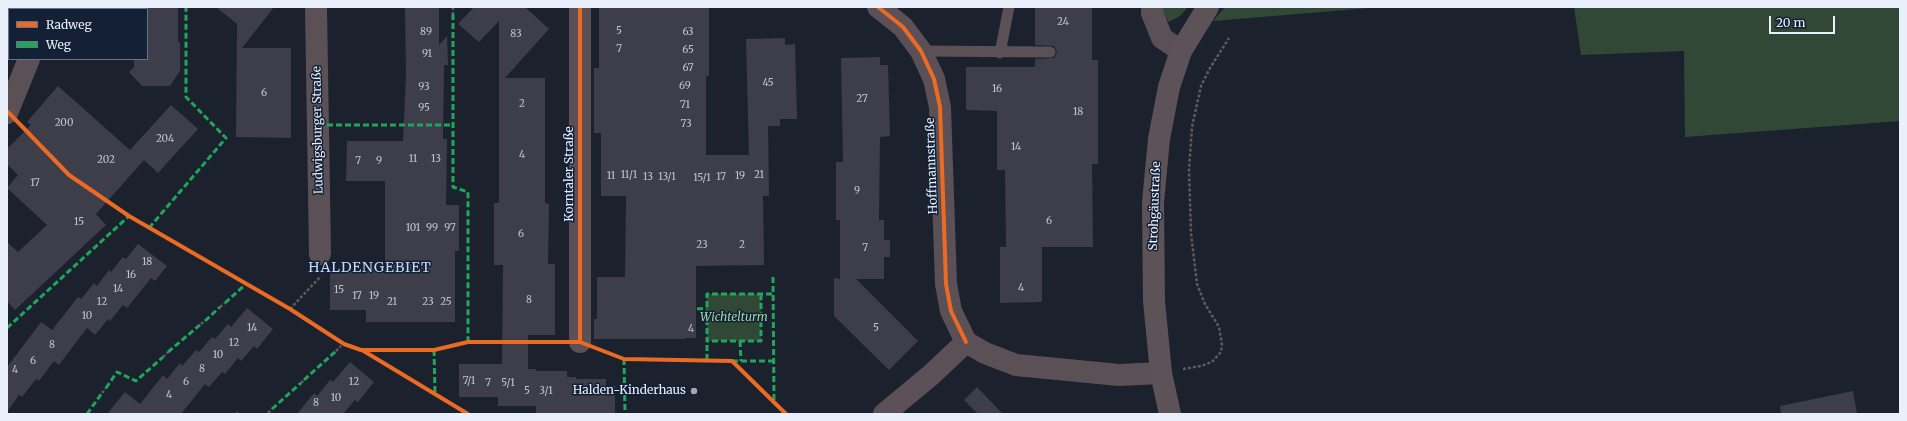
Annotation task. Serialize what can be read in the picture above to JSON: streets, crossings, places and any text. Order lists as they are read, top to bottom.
{
  "streets": {
    "main road": ["Strohgäustraße"],
    "street": ["Ludwigsburger Straße", "Hoffmannstraße", "Korntaler Straße"]
  },
  "districts": ["HALDENGEBIET"],
  "parks": ["Wichtelturm"],
  "places": ["Halden-Kinderhaus"],
  "house_numbers": [
    "24",
    "5",
    "89",
    "63",
    "83",
    "7",
    "65",
    "91",
    "67",
    "45",
    "69",
    "93",
    "16",
    "6",
    "27",
    "2",
    "71",
    "95",
    "18",
    "200",
    "73",
    "204",
    "14",
    "4",
    "11",
    "13",
    "202",
    "7",
    "9",
    "11/1",
    "21",
    "11",
    "19",
    "13",
    "13/1",
    "17",
    "15/1",
    "17",
    "9",
    "6",
    "15",
    "101",
    "99",
    "97",
    "6",
    "23",
    "2",
    "7",
    "18",
    "16",
    "4",
    "14",
    "15",
    "17",
    "19",
    "8",
    "12",
    "21",
    "23",
    "25",
    "10",
    "14",
    "5",
    "4",
    "12",
    "8",
    "10",
    "6",
    "8",
    "4",
    "7/1",
    "6",
    "12",
    "7",
    "5/1",
    "5",
    "3/1",
    "4",
    "10",
    "8"
  ],
  "legend": ["Radweg", "Weg"],
  "scale_bar": "20 m"
}
